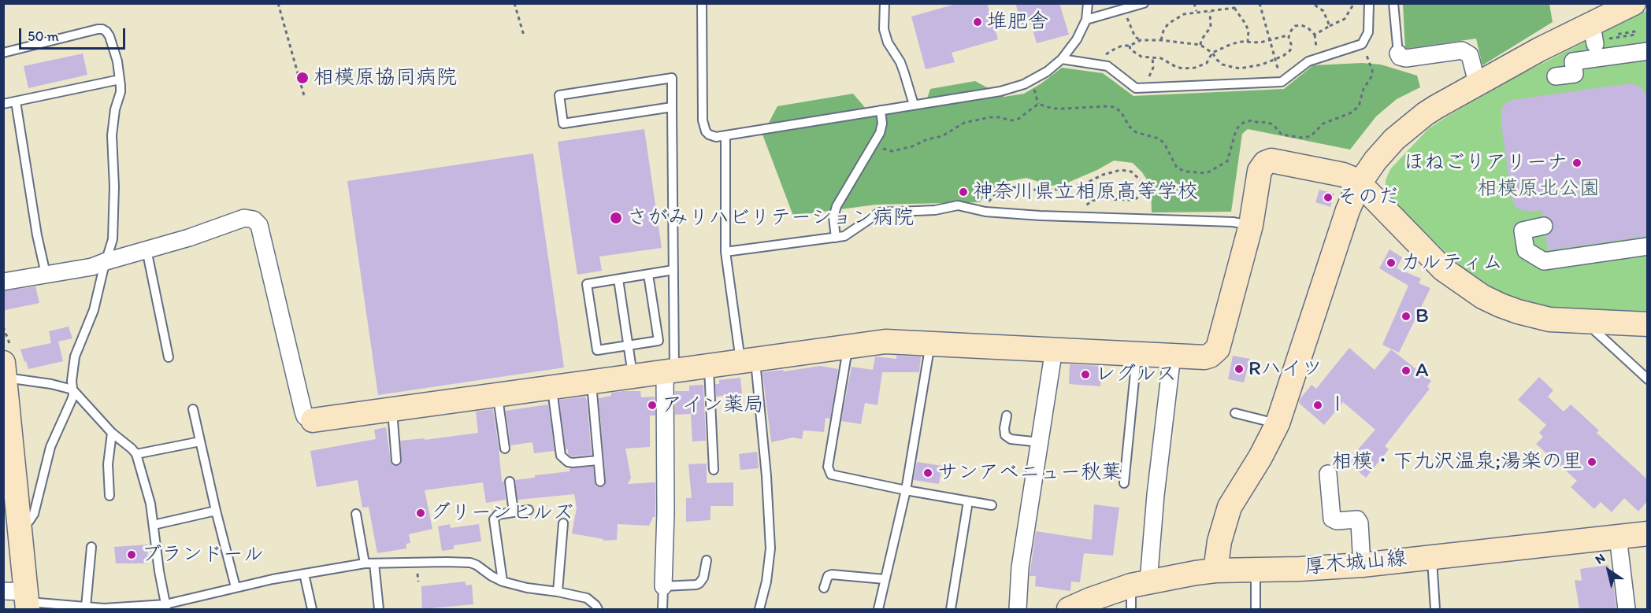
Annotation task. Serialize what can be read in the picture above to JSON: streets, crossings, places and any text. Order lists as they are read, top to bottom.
{
  "streets": {
    "street": ["厚木城山線"]
  },
  "parks": ["相模原北公園"],
  "places": [
    "堆肥舎",
    "相模原協同病院",
    "ほねごりアリーナ",
    "神奈川県立相原高等学校",
    "そのだ",
    "さがみリハビリテーション病院",
    "カルティム",
    "B",
    "Rハイツ",
    "A",
    "レグルス",
    "アイン薬局",
    "Ⅰ",
    "相模・下九沢温泉;湯楽の里",
    "サンアベニュー秋葉",
    "グリーンヒルズ",
    "ブランドール"
  ],
  "scale_bar": "50 m",
  "north": "top left"
}
